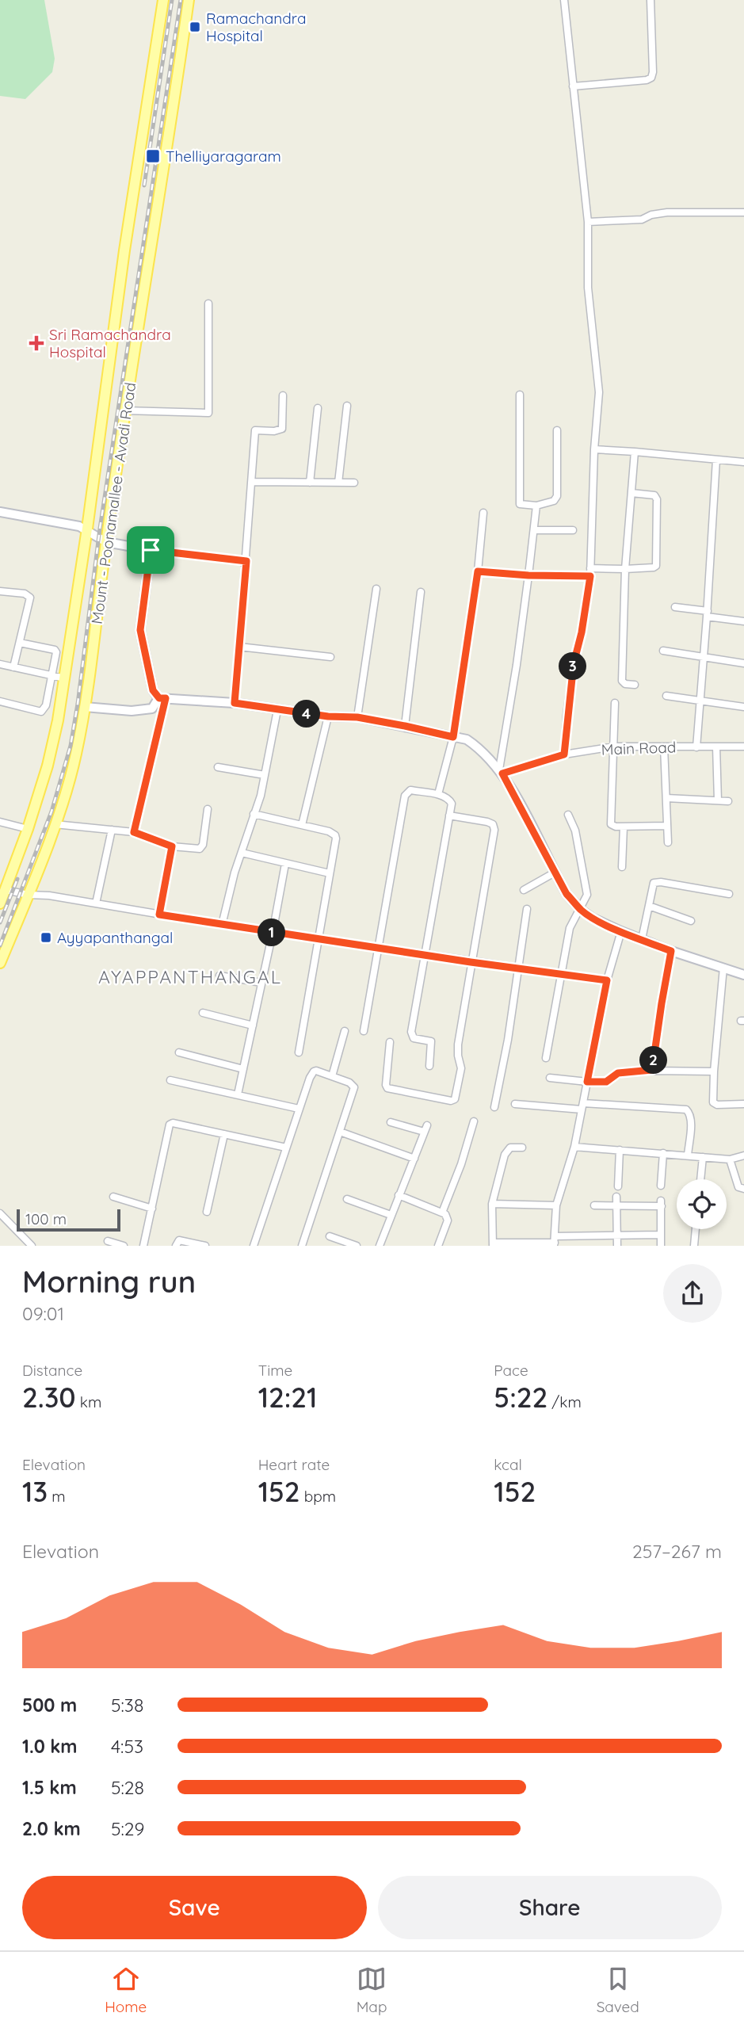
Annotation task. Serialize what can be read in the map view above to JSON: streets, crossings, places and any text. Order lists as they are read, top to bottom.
{
  "streets": {
    "main road": ["Mount - Poonamallee - Avadi Road"],
    "street": ["Main Road"]
  },
  "districts": ["AYAPPANTHANGAL"],
  "places": {
    "transit": ["Ramachandra Hospital", "Thelliyaragaram", "Ayyapanthangal"],
    "health": ["Sri Ramachandra Hospital"]
  },
  "scale_bar": "100 m",
  "page": {
    "pins": [
      "3",
      "4",
      "1",
      "2"
    ],
    "scale": "100 m",
    "heading": ["Morning run", "09:01"],
    "stats": [
      ["Distance", "2.30 km"],
      ["Time", "12:21"],
      ["Pace", "5:22 /km"],
      ["Elevation", "13 m"],
      ["Heart rate", "152 bpm"],
      ["kcal", "152"]
    ],
    "chart": ["Elevation", "257–267 m"],
    "list": [
      {
        "name": "500 m",
        "note": "5:38"
      },
      {
        "name": "1.0 km",
        "note": "4:53"
      },
      {
        "name": "1.5 km",
        "note": "5:28"
      },
      {
        "name": "2.0 km",
        "note": "5:29"
      }
    ],
    "buttons": ["Save", "Share"],
    "tabs": ["Home", "Map", "Saved"]
  }
}
